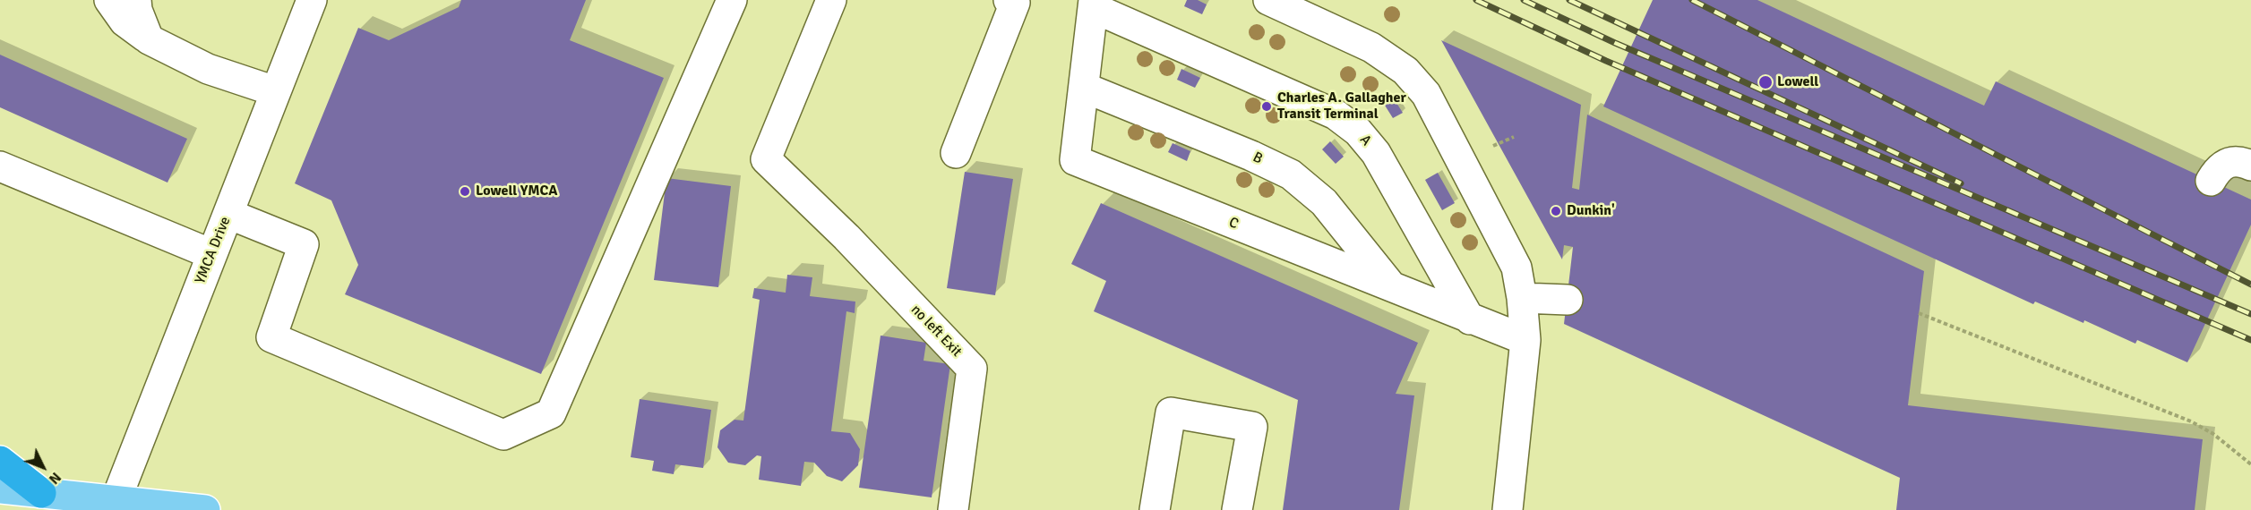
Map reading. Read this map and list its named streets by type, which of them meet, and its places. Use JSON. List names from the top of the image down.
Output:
{
  "streets": {
    "street": [
      "A",
      "B",
      "C",
      "YMCA Drive",
      "no left Exit"
    ]
  },
  "crossings": [
    ["A", "C"],
    ["B", "C"]
  ],
  "places": [
    "Lowell",
    "Charles A. Gallagher Transit Terminal",
    "Lowell YMCA",
    "Dunkin'"
  ],
  "north": "bottom right"
}
